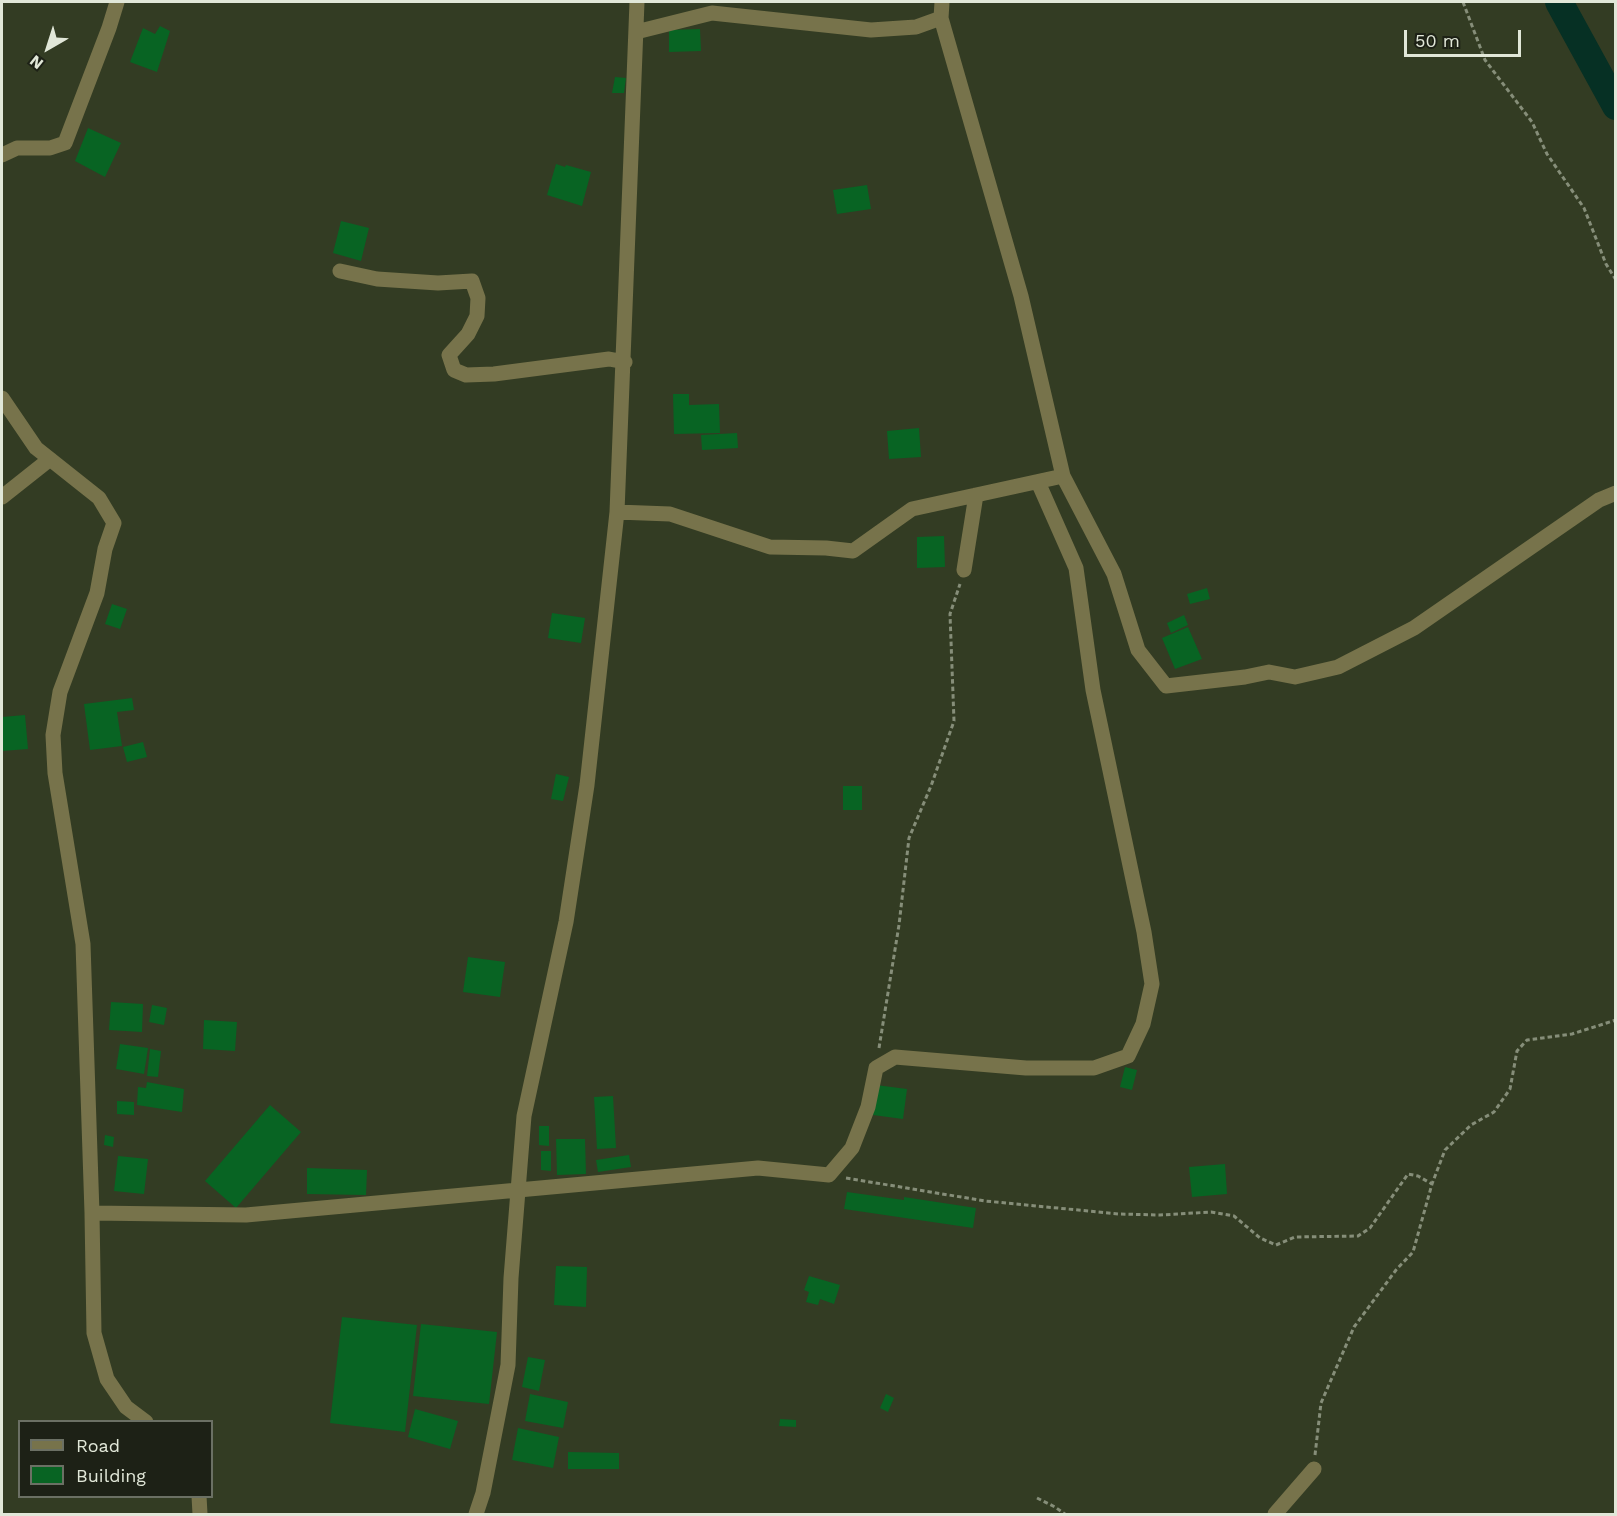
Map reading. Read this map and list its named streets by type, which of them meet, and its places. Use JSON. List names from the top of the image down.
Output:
{
  "legend": ["Road", "Building"],
  "scale_bar": "50 m",
  "north": "bottom left"
}
